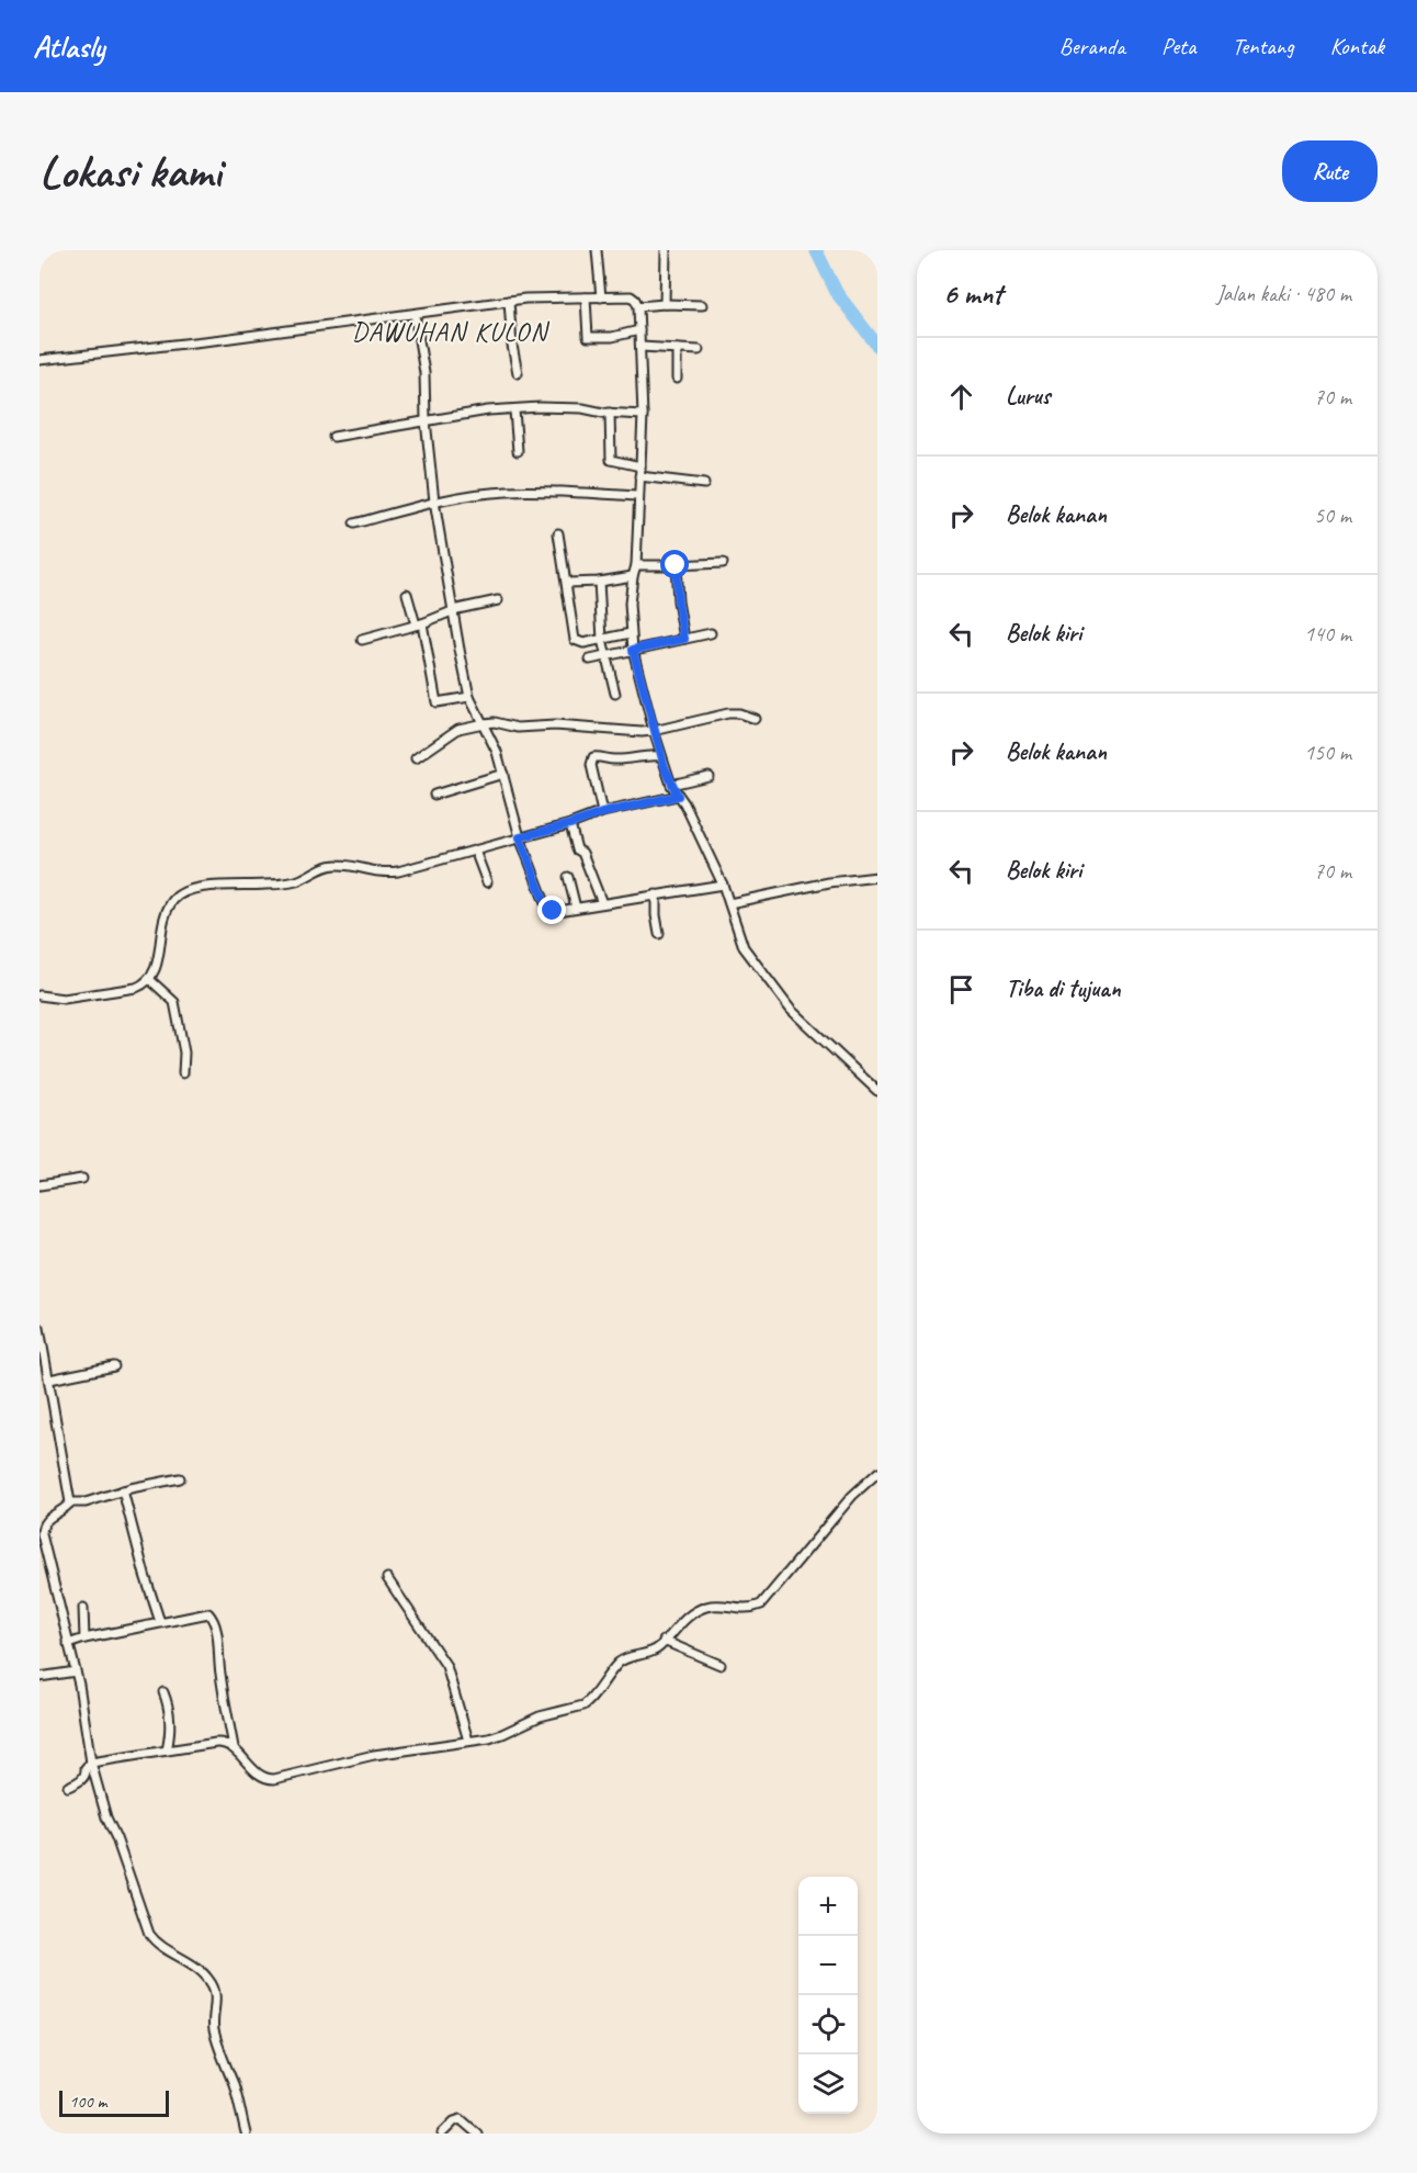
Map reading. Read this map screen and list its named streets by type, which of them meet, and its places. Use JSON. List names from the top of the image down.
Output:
{
  "districts": ["DAWUHAN KULON"],
  "scale_bar": "100 m",
  "page": {
    "header": "Atlasly",
    "nav": [
      "Beranda",
      "Peta",
      "Tentang",
      "Kontak"
    ],
    "buttons": "Rute",
    "title": "Lokasi kami",
    "heading": ["6 mnt", "Jalan kaki · 480 m"],
    "list": [
      ["Lurus", "70 m"],
      ["Belok kanan", "50 m"],
      ["Belok kiri", "140 m"],
      ["Belok kanan", "150 m"],
      ["Belok kiri", "70 m"],
      "Tiba di tujuan"
    ],
    "map_buttons": ["+", "−"],
    "scale": "100 m"
  }
}
